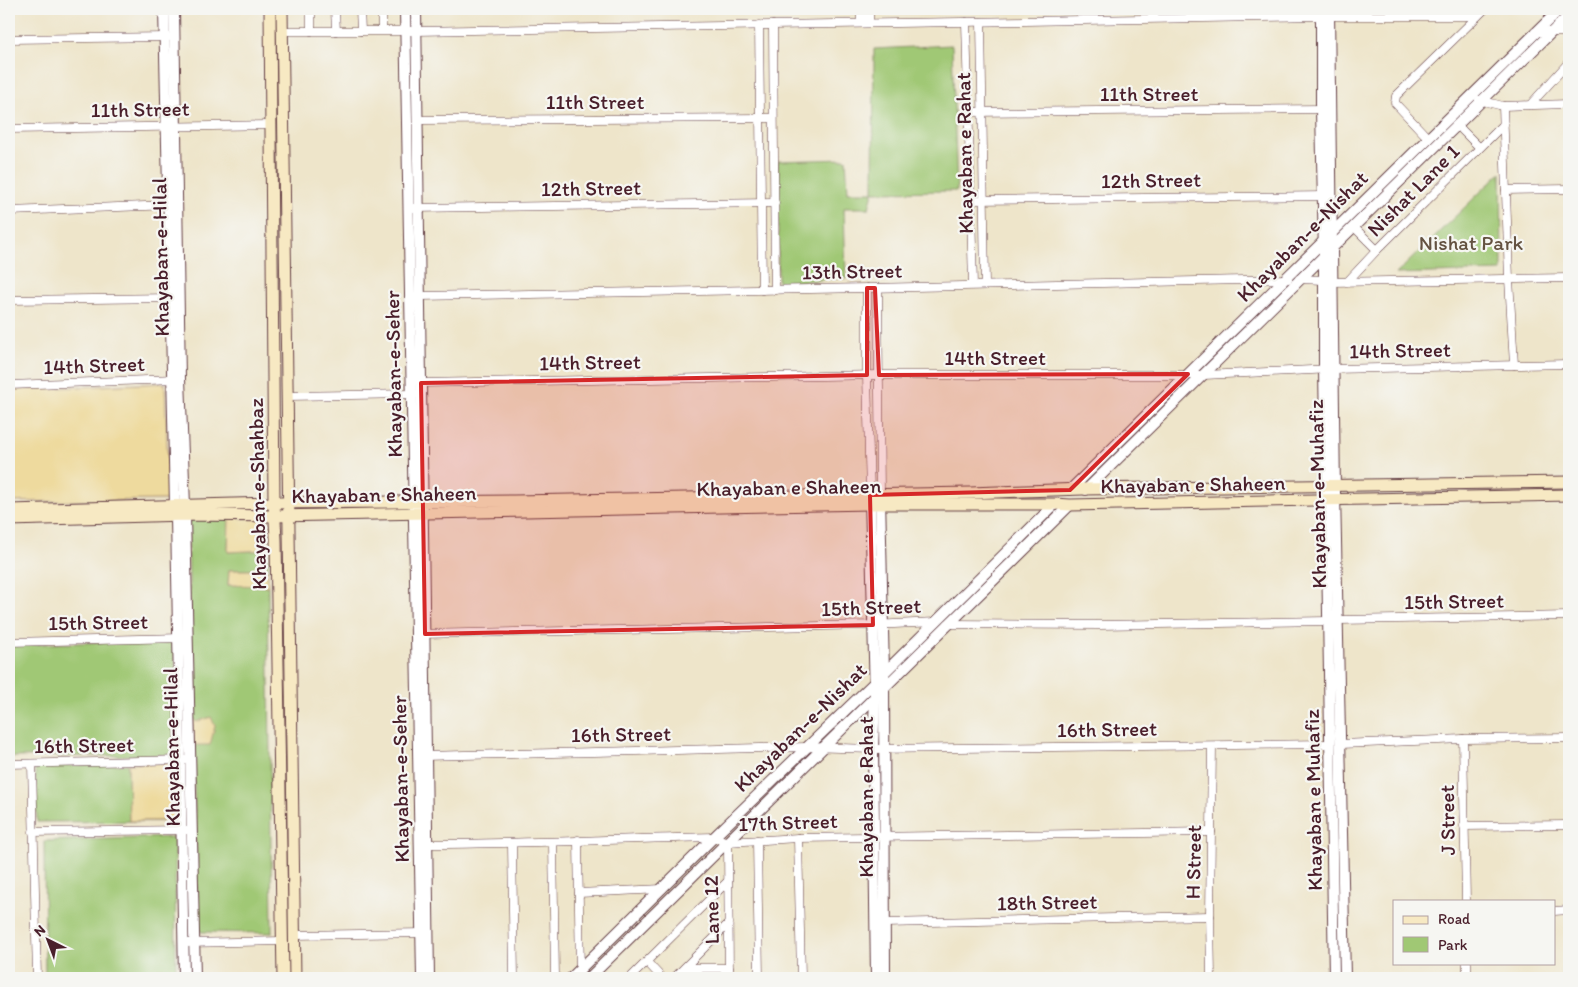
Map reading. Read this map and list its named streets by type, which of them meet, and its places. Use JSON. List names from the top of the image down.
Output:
{
  "streets": {
    "main road": ["Khayaban e Shaheen", "Khayaban-e-Shahbaz"],
    "street": [
      "11th Street",
      "Khayaban e Rahat",
      "12th Street",
      "Nishat Lane 1",
      "Khayaban-e-Nishat",
      "Khayaban-e-Hilal",
      "13th Street",
      "14th Street",
      "Khayaban-e-Seher",
      "Khayaban-e-Muhafiz",
      "15th Street",
      "16th Street",
      "Khayaban e Muhafiz",
      "J Street",
      "17th Street",
      "H Street",
      "18th Street",
      "Lane 12"
    ]
  },
  "crossings": [
    ["11th Street", "Khayaban e Rahat"],
    ["11th Street", "Khayaban-e-Hilal"],
    ["11th Street", "Khayaban-e-Seher"],
    ["11th Street", "Khayaban-e-Shahbaz"],
    ["11th Street", "Khayaban-e-Muhafiz"],
    ["Khayaban e Rahat", "12th Street"],
    ["Khayaban e Rahat", "Khayaban-e-Nishat"],
    ["Khayaban e Rahat", "13th Street"],
    ["Khayaban e Rahat", "Khayaban e Shaheen"],
    ["Khayaban e Rahat", "15th Street"],
    ["Khayaban e Rahat", "16th Street"],
    ["Khayaban e Rahat", "17th Street"],
    ["Khayaban e Rahat", "18th Street"],
    ["12th Street", "Khayaban-e-Seher"],
    ["12th Street", "Khayaban-e-Muhafiz"],
    ["Khayaban-e-Nishat", "13th Street"],
    ["Khayaban-e-Nishat", "14th Street"],
    ["Khayaban-e-Nishat", "Khayaban e Shaheen"],
    ["Khayaban-e-Nishat", "Khayaban-e-Muhafiz"],
    ["Khayaban-e-Nishat", "15th Street"],
    ["Khayaban-e-Nishat", "16th Street"],
    ["Khayaban-e-Nishat", "17th Street"],
    ["Khayaban-e-Nishat", "Lane 12"],
    ["Khayaban-e-Hilal", "14th Street"],
    ["Khayaban-e-Hilal", "Khayaban e Shaheen"],
    ["Khayaban-e-Hilal", "15th Street"],
    ["Khayaban-e-Hilal", "16th Street"],
    ["13th Street", "Khayaban-e-Seher"],
    ["13th Street", "Khayaban-e-Muhafiz"],
    ["14th Street", "Khayaban-e-Seher"],
    ["14th Street", "Khayaban-e-Muhafiz"],
    ["Khayaban-e-Seher", "Khayaban e Shaheen"],
    ["Khayaban-e-Seher", "15th Street"],
    ["Khayaban-e-Seher", "16th Street"],
    ["Khayaban-e-Seher", "17th Street"],
    ["Khayaban e Shaheen", "Khayaban-e-Shahbaz"],
    ["Khayaban e Shaheen", "Khayaban-e-Muhafiz"],
    ["Khayaban-e-Muhafiz", "15th Street"],
    ["Khayaban-e-Muhafiz", "16th Street"],
    ["Khayaban-e-Muhafiz", "Khayaban e Muhafiz"],
    ["16th Street", "J Street"],
    ["16th Street", "H Street"],
    ["17th Street", "H Street"],
    ["17th Street", "Lane 12"],
    ["H Street", "18th Street"]
  ],
  "parks": ["Nishat Park"],
  "legend": ["Road", "Park"],
  "north": "top left"
}
